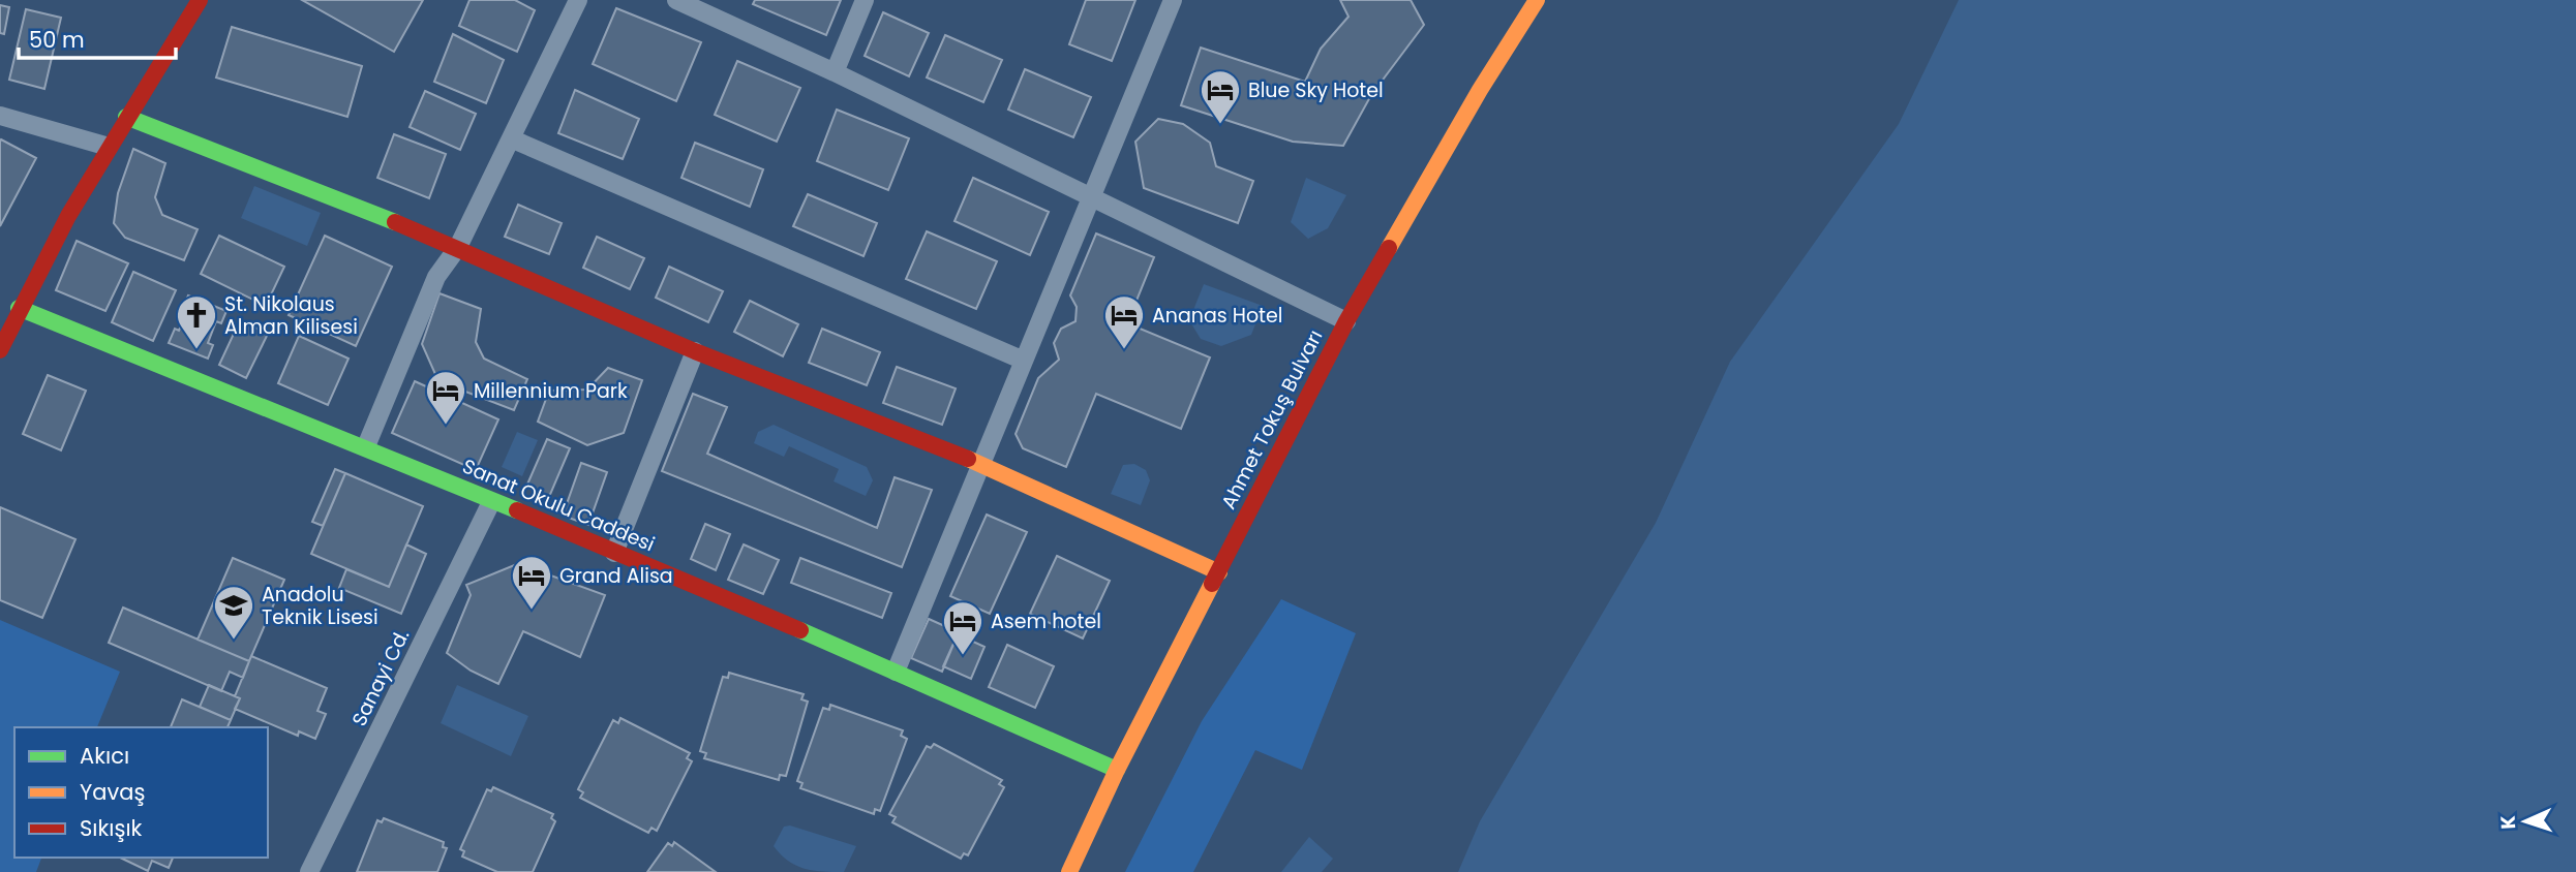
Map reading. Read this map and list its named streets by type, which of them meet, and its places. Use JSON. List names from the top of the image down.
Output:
{
  "streets": {
    "street": ["Ahmet Tokuş Bulvarı", "Sanat Okulu Caddesi", "Sanayi Cd."]
  },
  "crossings": [
    ["Ahmet Tokuş Bulvarı", "Sanat Okulu Caddesi"],
    ["Sanat Okulu Caddesi", "Sanayi Cd."]
  ],
  "places": {
    "hotel": [
      "Blue Sky Hotel",
      "Ananas Hotel",
      "Millennium Park",
      "Grand Alisa",
      "Asem hotel"
    ],
    "church": ["St. Nikolaus Alman Kilisesi"],
    "school or university": ["Anadolu Teknik Lisesi"]
  },
  "legend": ["Akıcı", "Yavaş", "Sıkışık"],
  "scale_bar": "50 m",
  "north": "left"
}
